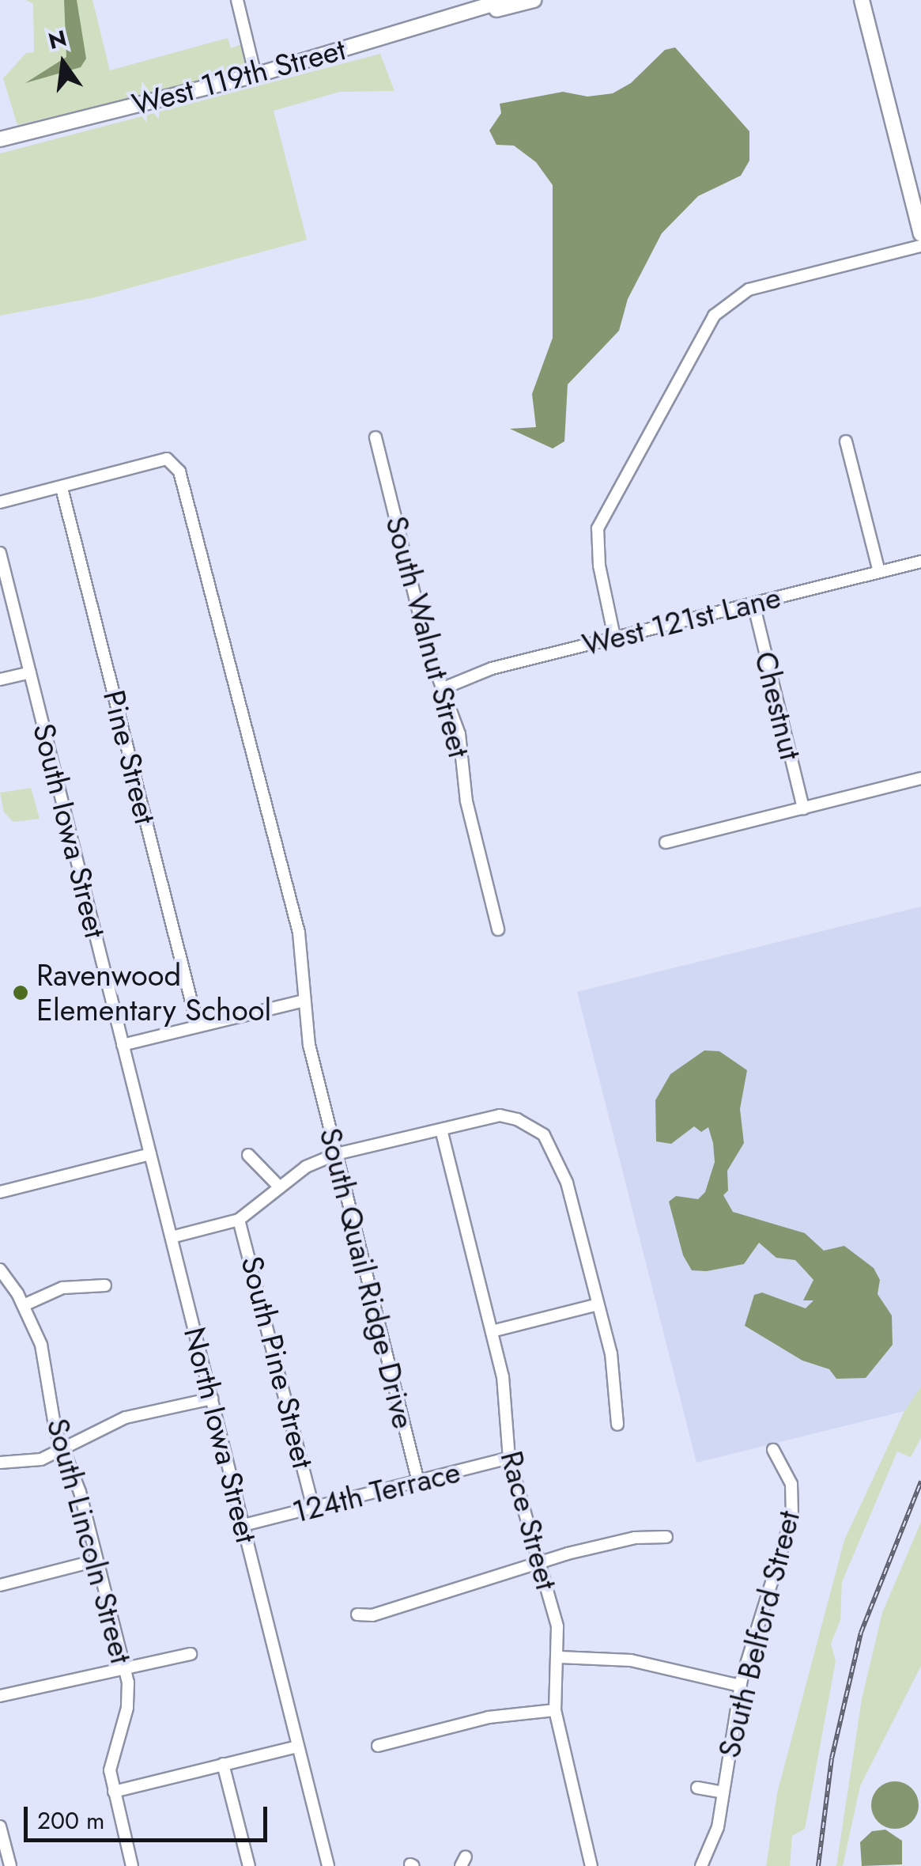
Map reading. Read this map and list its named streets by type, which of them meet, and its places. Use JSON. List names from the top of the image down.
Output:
{
  "streets": {
    "main road": ["West 119th Street"],
    "street": [
      "West 121st Lane",
      "South Walnut Street",
      "Chestnut",
      "Pine Street",
      "South Iowa Street",
      "South Quail Ridge Drive",
      "South Pine Street",
      "North Iowa Street",
      "124th Terrace",
      "Race Street",
      "South Lincoln Street",
      "South Belford Street"
    ]
  },
  "crossings": [
    ["West 121st Lane", "South Walnut Street"],
    ["West 121st Lane", "Chestnut"],
    ["Pine Street", "South Quail Ridge Drive"],
    ["South Iowa Street", "North Iowa Street"],
    ["South Quail Ridge Drive", "124th Terrace"],
    ["South Pine Street", "124th Terrace"],
    ["North Iowa Street", "124th Terrace"],
    ["124th Terrace", "Race Street"]
  ],
  "places": ["Ravenwood Elementary School"],
  "scale_bar": "200 m",
  "north": "top"
}
